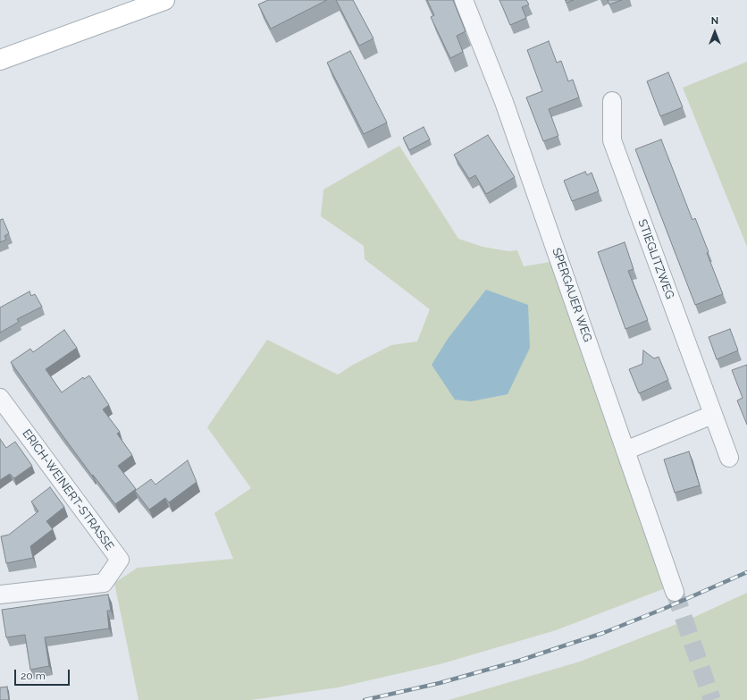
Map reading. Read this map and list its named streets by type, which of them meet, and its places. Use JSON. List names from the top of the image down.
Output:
{
  "streets": {
    "street": ["STIEGLITZWEG", "SPERGAUER WEG", "ERICH-WEINERT-STRASSE"]
  },
  "scale_bar": "20 m",
  "north": "top"
}
